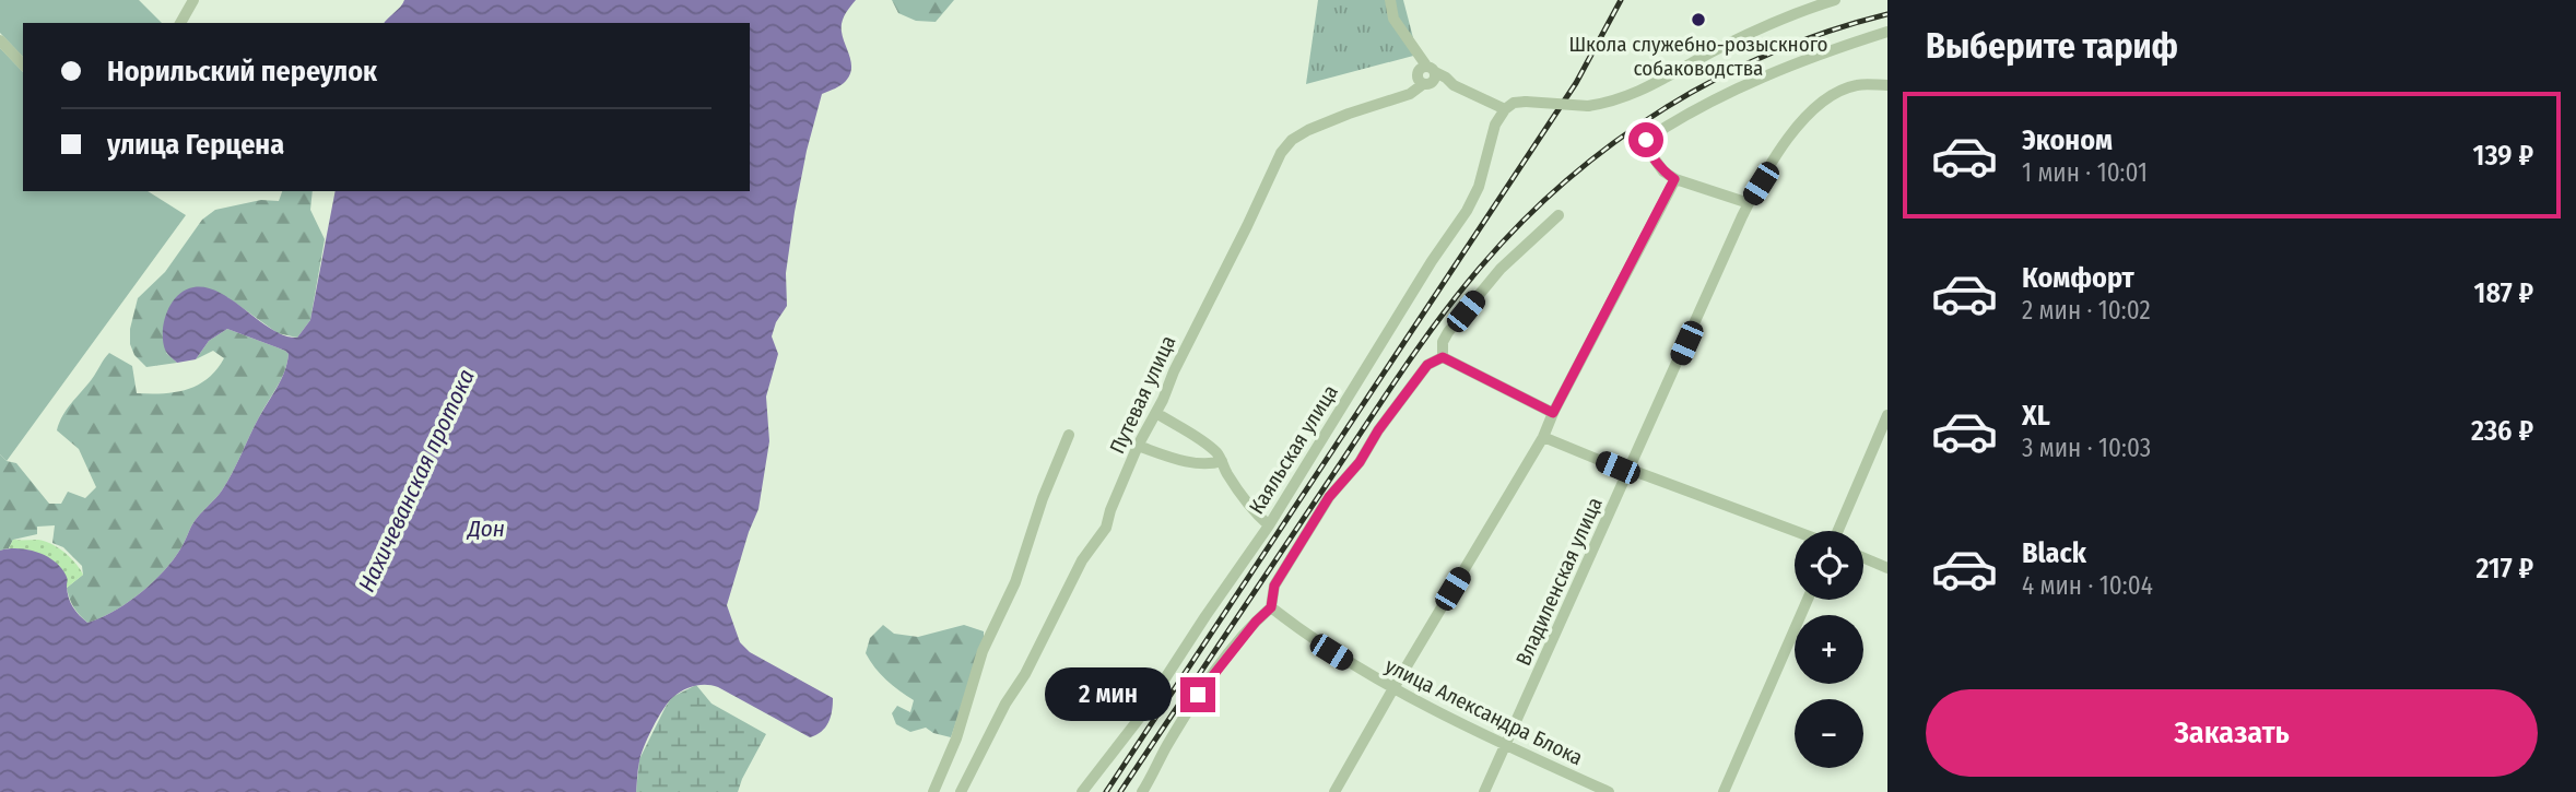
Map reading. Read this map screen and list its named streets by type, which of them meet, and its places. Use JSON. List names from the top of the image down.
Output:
{
  "streets": {
    "street": [
      "Путевая улица",
      "Каяльская улица",
      "Владиленская улица",
      "улица Александра Блока"
    ]
  },
  "crossings": [
    ["Владиленская улица", "улица Александра Блока"]
  ],
  "water": ["Нахичеванская протока", "Дон"],
  "places": ["Школа служебно-розыскного собаководства"],
  "page": {
    "heading": "Выберите тариф",
    "banner": ["Норильский переулок", "улица Герцена"],
    "list": [
      {
        "name": "Эконом",
        "note": "1 мин · 10:01",
        "value": "139 ₽"
      },
      {
        "name": "Комфорт",
        "note": "2 мин · 10:02",
        "value": "187 ₽"
      },
      {
        "name": "XL",
        "note": "3 мин · 10:03",
        "value": "236 ₽"
      },
      {
        "name": "Black",
        "note": "4 мин · 10:04",
        "value": "217 ₽"
      }
    ],
    "map_buttons": ["+", "−"],
    "bubble": "2 мин",
    "buttons": "Заказать"
  }
}
